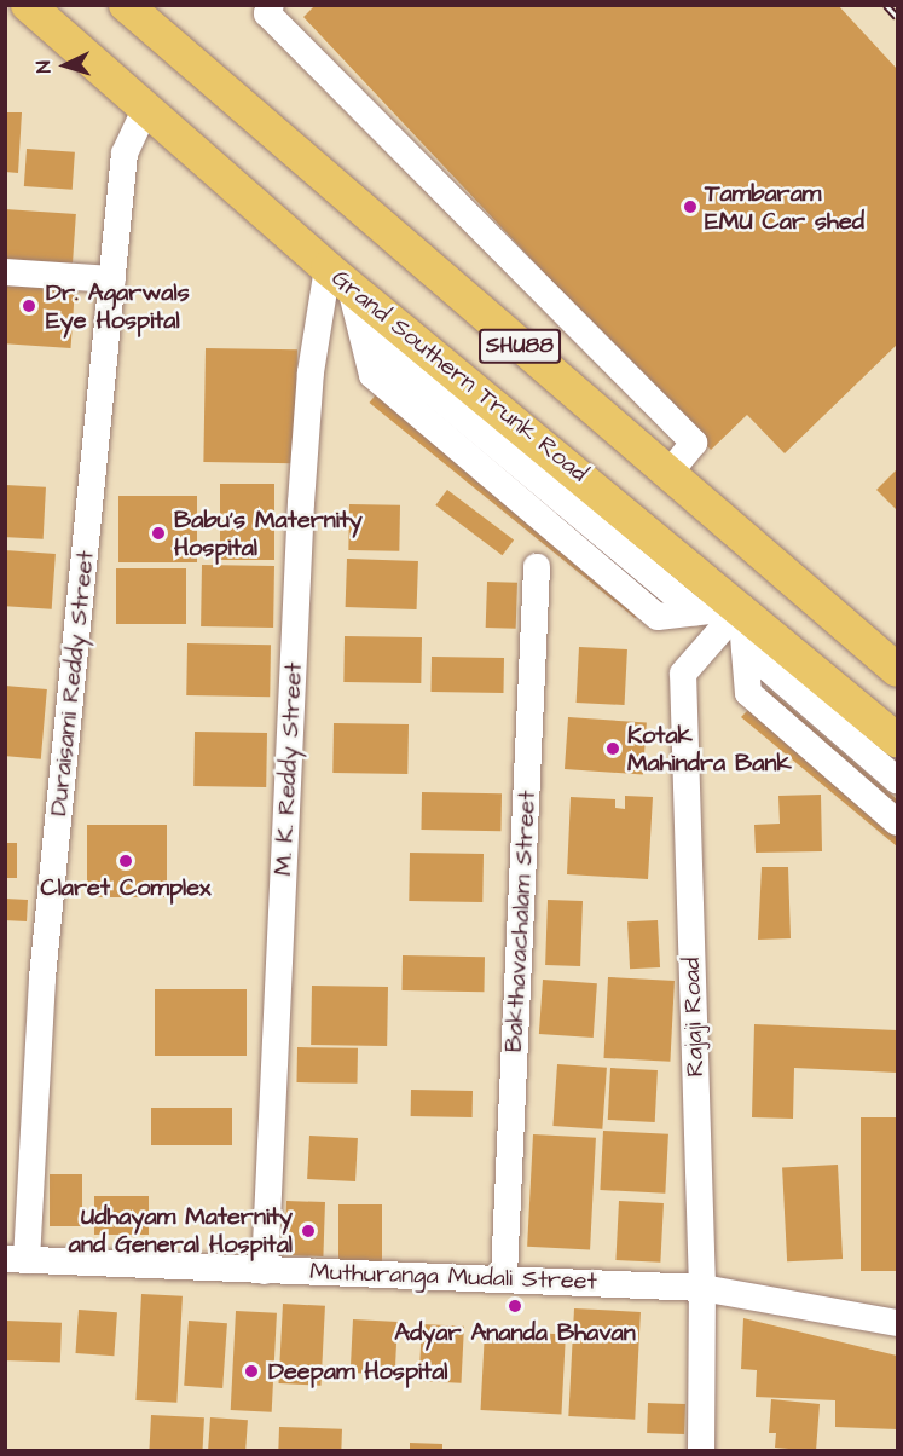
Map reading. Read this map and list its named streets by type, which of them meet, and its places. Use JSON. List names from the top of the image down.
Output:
{
  "streets": {
    "main road": ["SHU88", "Grand Southern Trunk Road"],
    "street": [
      "Duraisami Reddy Street",
      "M. K. Reddy Street",
      "Bakthavachalam Street",
      "Rajaji Road",
      "Muthuranga Mudali Street"
    ]
  },
  "crossings": [
    ["Grand Southern Trunk Road", "Duraisami Reddy Street"],
    ["Grand Southern Trunk Road", "M. K. Reddy Street"],
    ["Grand Southern Trunk Road", "Rajaji Road"],
    ["Duraisami Reddy Street", "Muthuranga Mudali Street"],
    ["M. K. Reddy Street", "Muthuranga Mudali Street"],
    ["Bakthavachalam Street", "Muthuranga Mudali Street"],
    ["Rajaji Road", "Muthuranga Mudali Street"]
  ],
  "places": [
    "Tambaram EMU Car shed",
    "Dr. Agarwals Eye Hospital",
    "Babu's Maternity Hospital",
    "Kotak Mahindra Bank",
    "Claret Complex",
    "Udhayam Maternity and General Hospital",
    "Adyar Ananda Bhavan",
    "Deepam Hospital"
  ],
  "north": "left"
}
